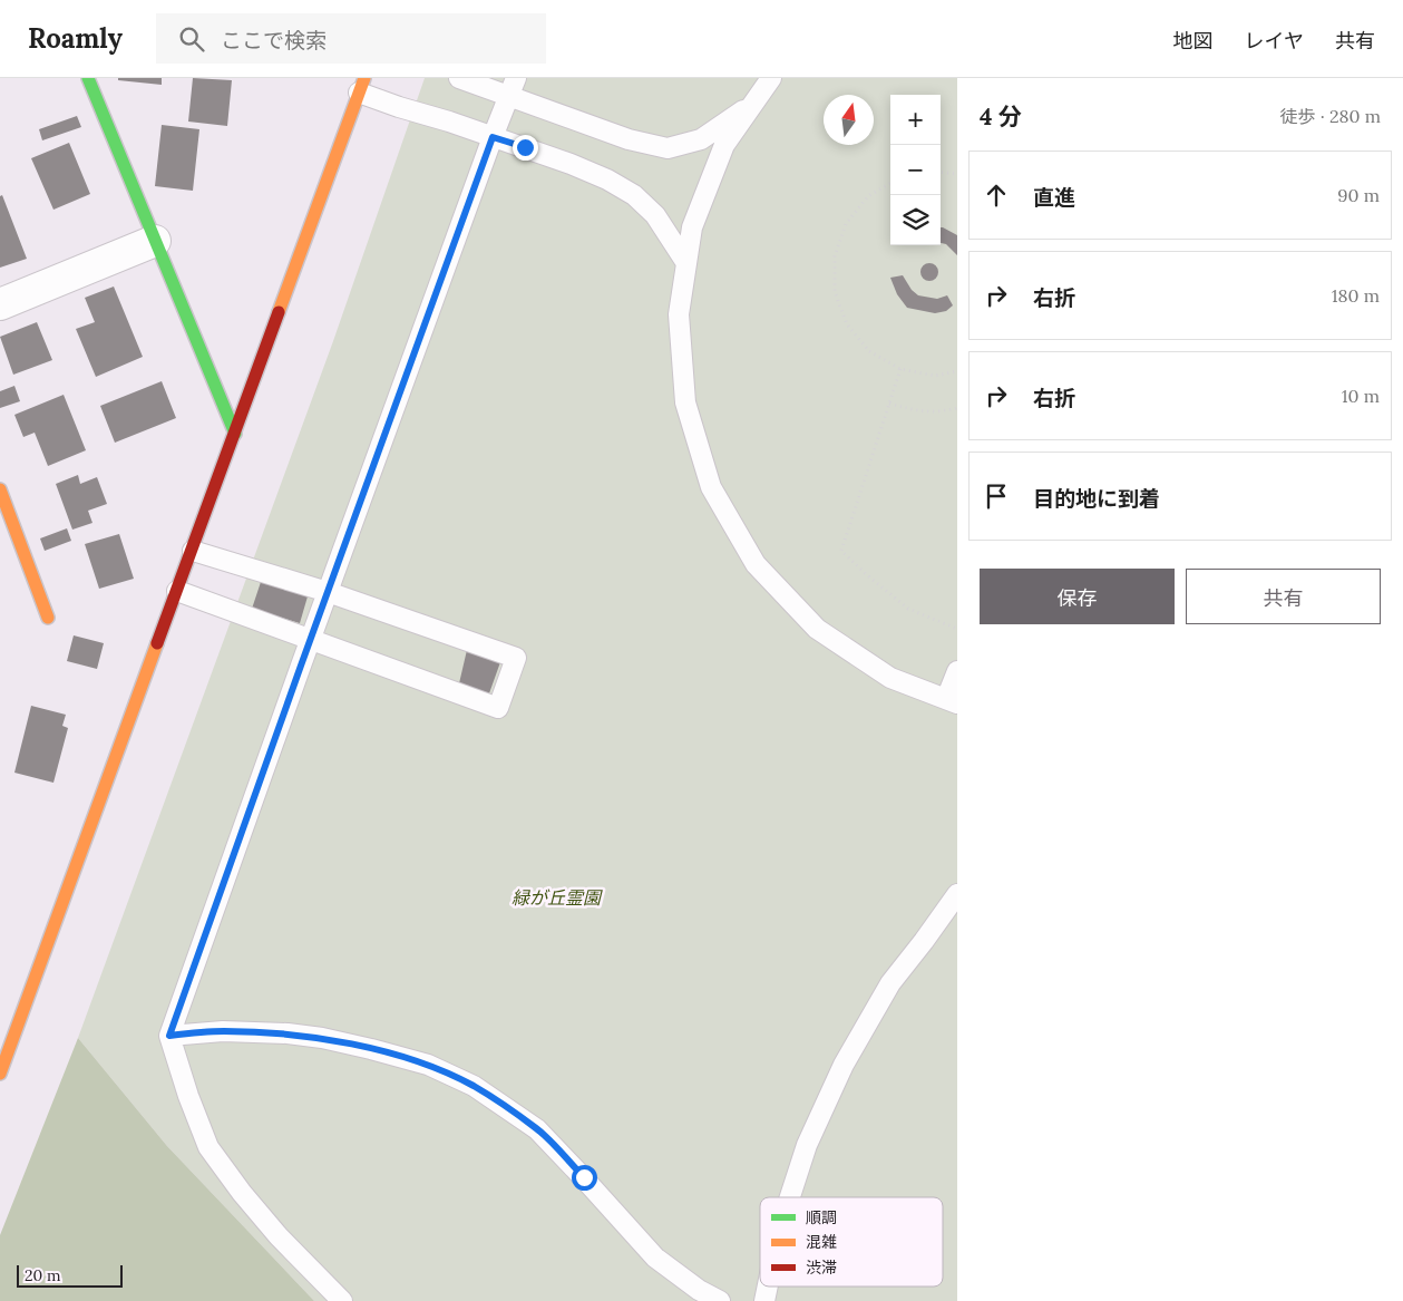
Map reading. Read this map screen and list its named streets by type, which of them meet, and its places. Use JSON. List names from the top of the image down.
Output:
{
  "parks": ["緑が丘霊園"],
  "legend": ["順調", "混雑", "渋滞"],
  "scale_bar": "20 m",
  "north": "top",
  "page": {
    "header": "Roamly",
    "search": "ここで検索",
    "nav": ["地図", "レイヤ", "共有"],
    "heading": ["4 分", "徒歩 · 280 m"],
    "map_buttons": ["+", "−"],
    "list": [
      ["直進", "90 m"],
      ["右折", "180 m"],
      ["右折", "10 m"],
      "目的地に到着"
    ],
    "buttons": ["保存", "共有"],
    "scale": "20 m"
  }
}
